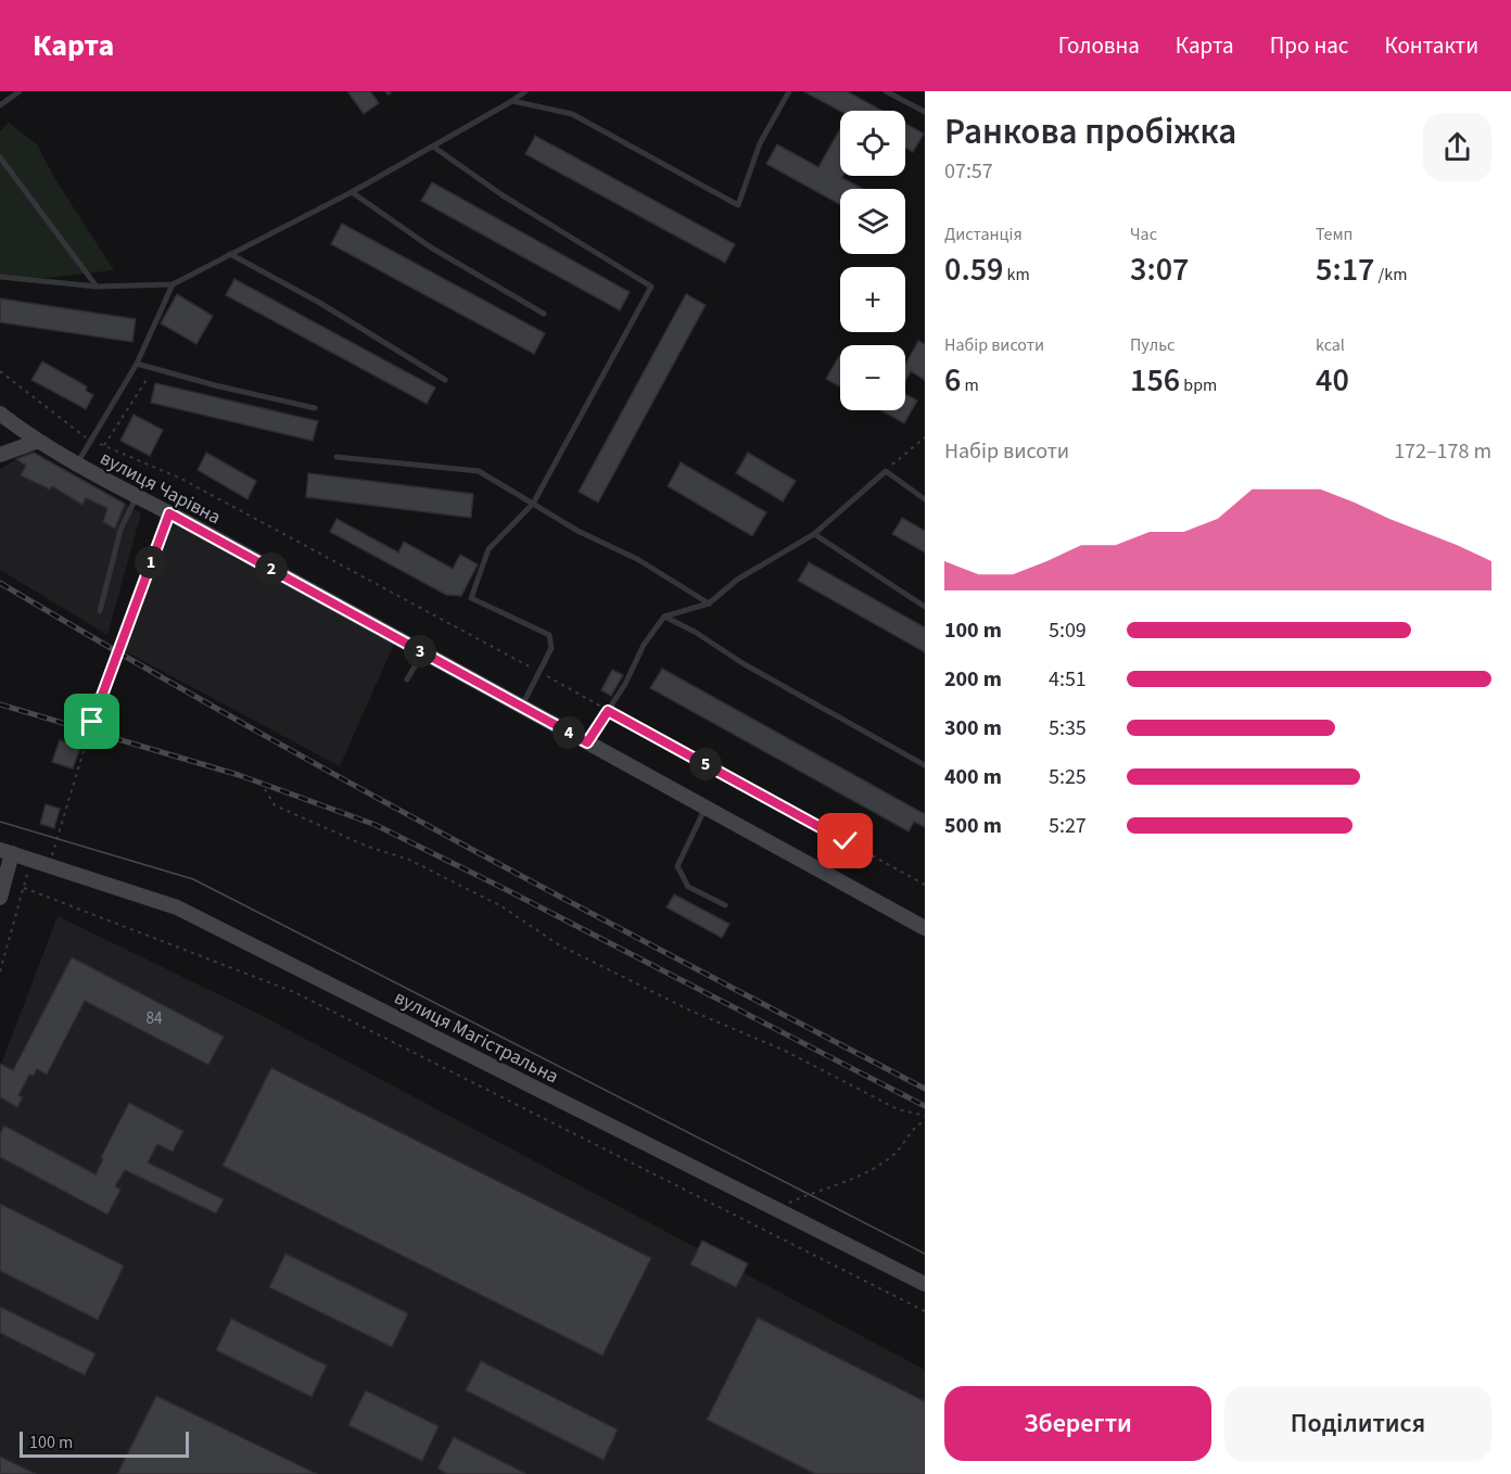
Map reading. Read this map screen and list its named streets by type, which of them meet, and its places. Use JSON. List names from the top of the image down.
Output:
{
  "streets": {
    "street": ["вулиця Чарівна", "вулиця Магістральна"]
  },
  "house_numbers": ["84"],
  "scale_bar": "100 m",
  "page": {
    "header": "Карта",
    "nav": [
      "Головна",
      "Карта",
      "Про нас",
      "Контакти"
    ],
    "heading": ["Ранкова пробіжка", "07:57"],
    "map_buttons": ["+", "−"],
    "stats": [
      ["Дистанція", "0.59 km"],
      ["Час", "3:07"],
      ["Темп", "5:17 /km"],
      ["Набір висоти", "6 m"],
      ["Пульс", "156 bpm"],
      ["kcal", "40"]
    ],
    "chart": ["Набір висоти", "172–178 m"],
    "pins": [
      "1",
      "2",
      "3",
      "4",
      "5"
    ],
    "list": [
      {
        "name": "100 m",
        "note": "5:09"
      },
      {
        "name": "200 m",
        "note": "4:51"
      },
      {
        "name": "300 m",
        "note": "5:35"
      },
      {
        "name": "400 m",
        "note": "5:25"
      },
      {
        "name": "500 m",
        "note": "5:27"
      }
    ],
    "buttons": ["Зберегти", "Поділитися"],
    "scale": "100 m"
  }
}
